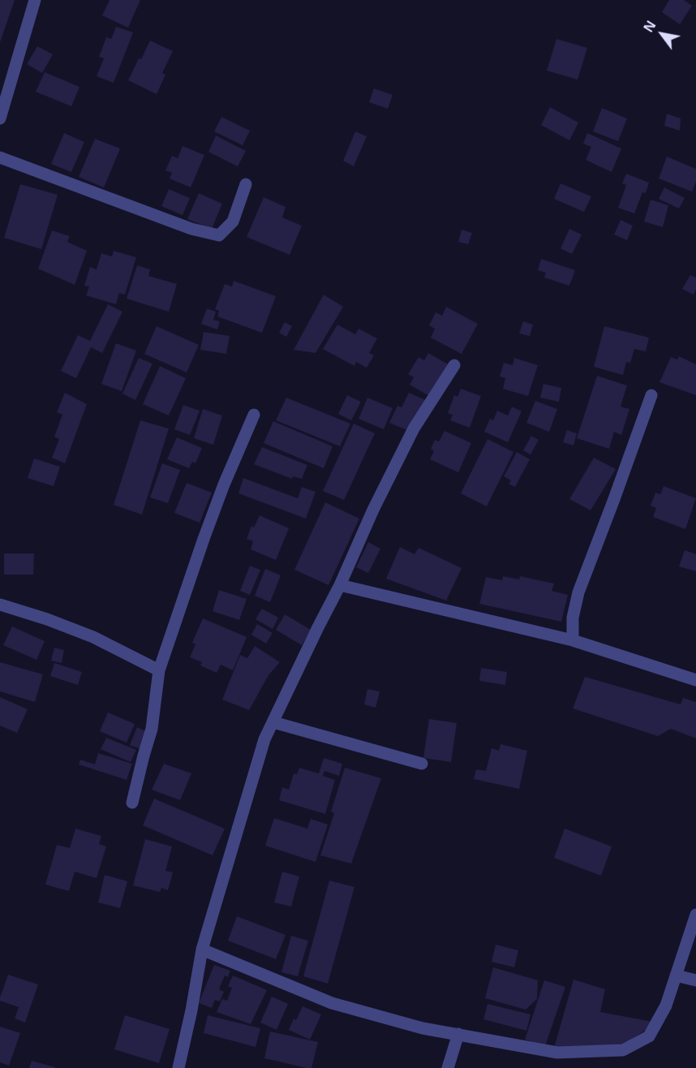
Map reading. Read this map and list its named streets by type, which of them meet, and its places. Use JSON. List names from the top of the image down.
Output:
{
  "north": "top left"
}
